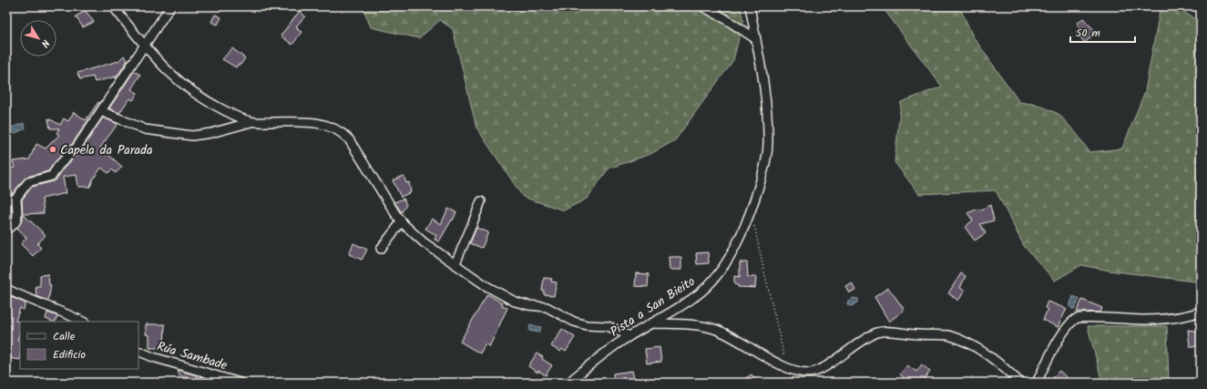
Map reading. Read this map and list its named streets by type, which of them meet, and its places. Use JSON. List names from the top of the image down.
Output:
{
  "streets": {
    "street": ["Pista a San Bieito", "Rúa Sambade"]
  },
  "places": ["Capela da Parada"],
  "legend": ["Calle", "Edificio"],
  "scale_bar": "50 m",
  "north": "bottom right"
}
